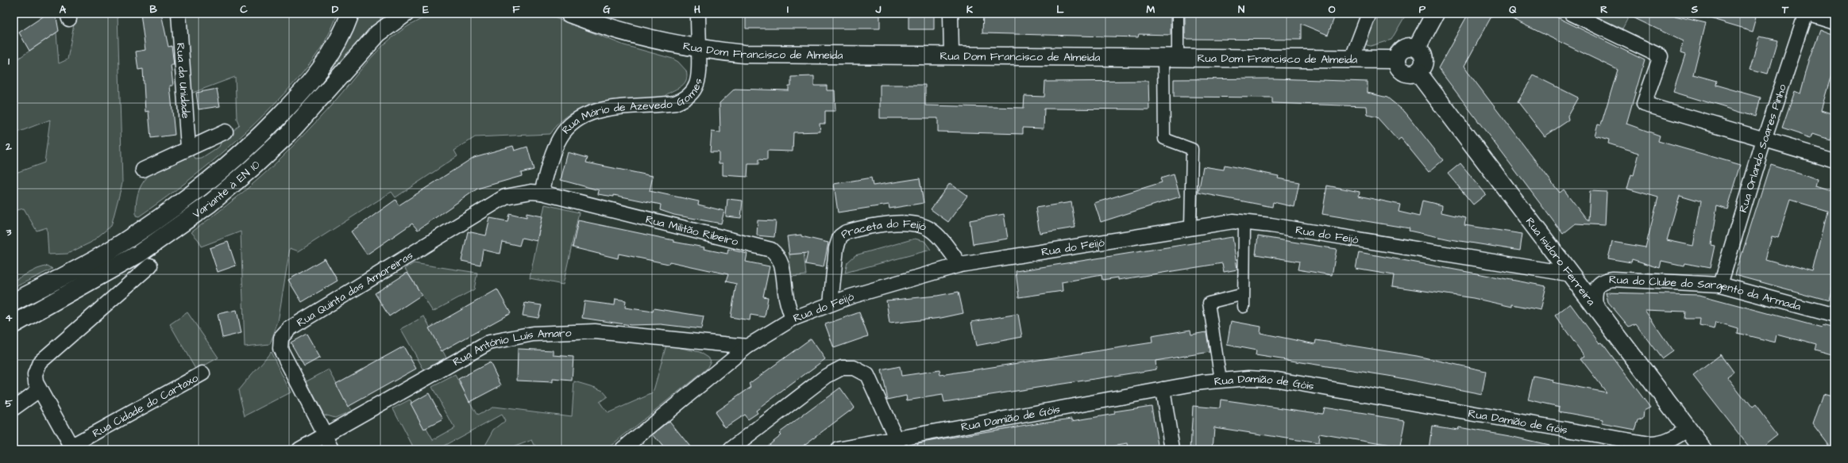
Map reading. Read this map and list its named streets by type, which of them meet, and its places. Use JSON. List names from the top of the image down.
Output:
{
  "streets": {
    "main road": ["Rua Dom Francisco de Almeida", "Variante à EN 10", "Rua Isidoro Ferreira"],
    "street": [
      "Rua da Unidade",
      "Rua Mário de Azevedo Gomes",
      "Rua Orlando Soares Pinho",
      "Rua Militão Ribeiro",
      "Rua do Feijó",
      "Praceta do Feijó",
      "Rua Quinta das Amoreiras",
      "Rua do Clube do Sargento da Armada",
      "Rua António Luís Amaro",
      "Rua Damião de Góis",
      "Rua Cidade do Cartaxo"
    ]
  },
  "crossings": [
    ["Rua Dom Francisco de Almeida", "Rua Mário de Azevedo Gomes"],
    ["Rua Dom Francisco de Almeida", "Rua Isidoro Ferreira"],
    ["Rua Mário de Azevedo Gomes", "Rua Militão Ribeiro"],
    ["Rua Mário de Azevedo Gomes", "Rua Quinta das Amoreiras"],
    ["Rua Orlando Soares Pinho", "Rua do Clube do Sargento da Armada"],
    ["Rua Militão Ribeiro", "Rua do Feijó"],
    ["Rua Militão Ribeiro", "Rua Quinta das Amoreiras"],
    ["Rua do Feijó", "Praceta do Feijó"],
    ["Rua do Feijó", "Rua Isidoro Ferreira"],
    ["Rua do Feijó", "Rua António Luís Amaro"],
    ["Rua Isidoro Ferreira", "Rua do Clube do Sargento da Armada"],
    ["Rua Isidoro Ferreira", "Rua Damião de Góis"],
    ["Rua Quinta das Amoreiras", "Rua António Luís Amaro"]
  ],
  "grid": {
    "columns": [
      "A",
      "B",
      "C",
      "D",
      "E",
      "F",
      "G",
      "H",
      "I",
      "J",
      "K",
      "L",
      "M",
      "N",
      "O",
      "P",
      "Q",
      "R",
      "S",
      "T"
    ],
    "rows": [
      "1",
      "2",
      "3",
      "4",
      "5"
    ]
  }
}
